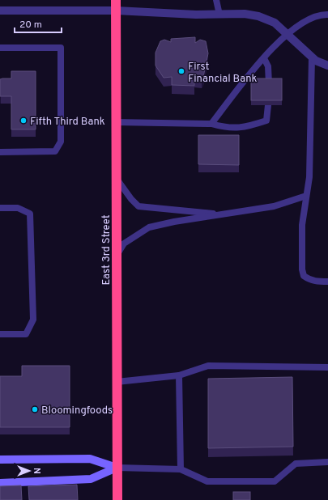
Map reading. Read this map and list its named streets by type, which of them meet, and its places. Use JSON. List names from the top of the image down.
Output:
{
  "streets": {
    "highway": ["East 3rd Street"]
  },
  "places": ["First Financial Bank", "Fifth Third Bank", "Bloomingfoods"],
  "scale_bar": "20 m",
  "north": "right"
}
